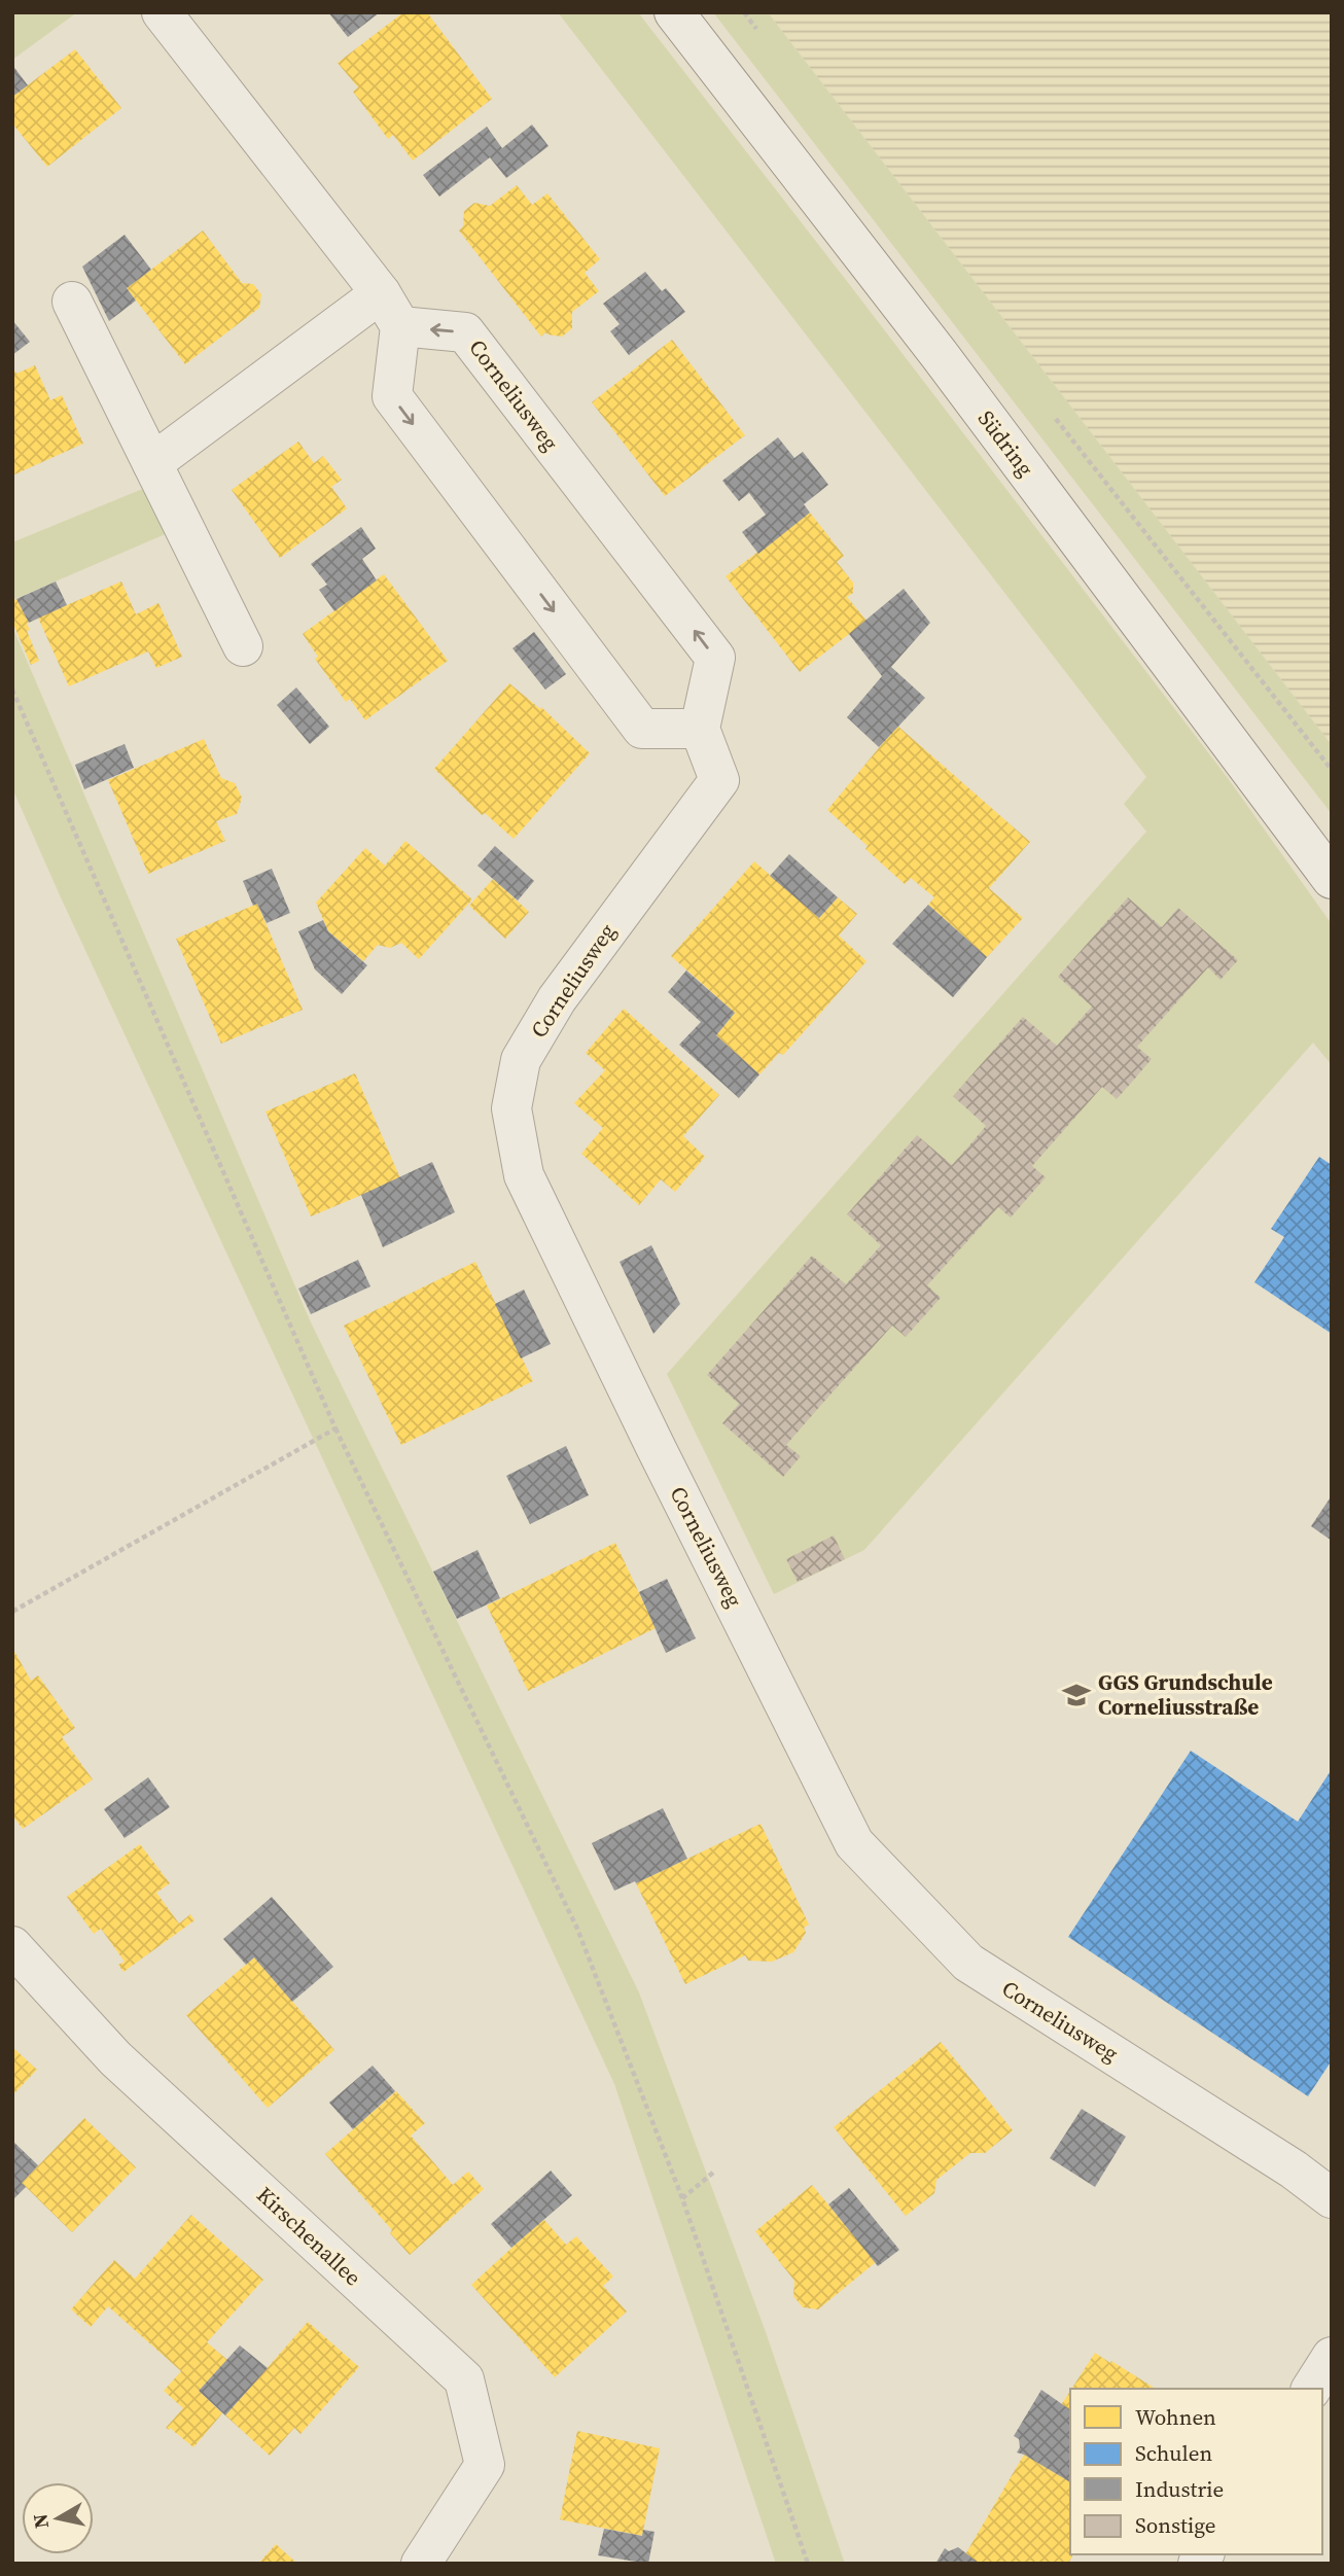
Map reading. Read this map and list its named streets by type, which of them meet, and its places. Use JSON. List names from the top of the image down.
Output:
{
  "streets": {
    "street": ["Corneliusweg", "Südring", "Kirschenallee"]
  },
  "places": {
    "school or university": ["GGS Grundschule Corneliusstraße"]
  },
  "legend": [
    "Wohnen",
    "Schulen",
    "Industrie",
    "Sonstige"
  ],
  "north": "left"
}
